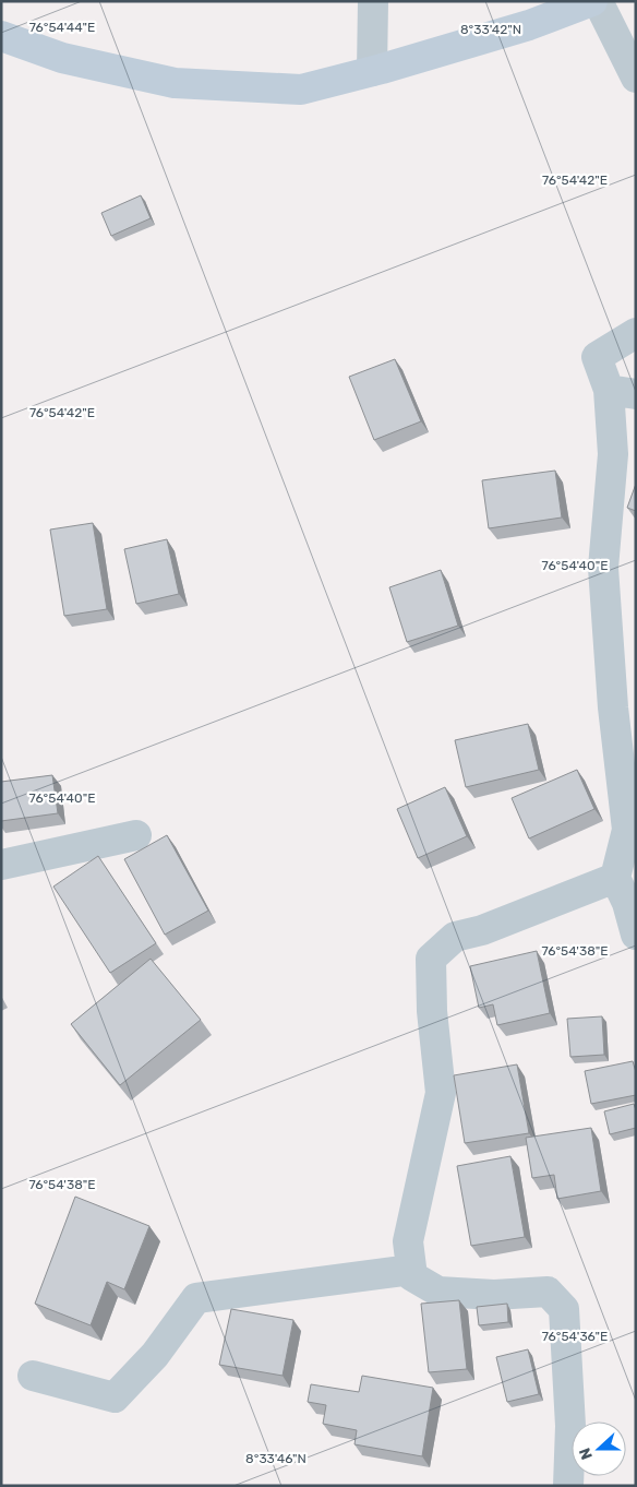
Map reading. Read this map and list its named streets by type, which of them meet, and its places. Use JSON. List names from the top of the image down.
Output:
{
  "north": "left",
  "coordinates": [
    "76°54'44\"E",
    "8°33'42\"N",
    "76°54'42\"E",
    "76°54'40\"E",
    "76°54'38\"E",
    "76°54'36\"E",
    "8°33'46\"N"
  ]
}
